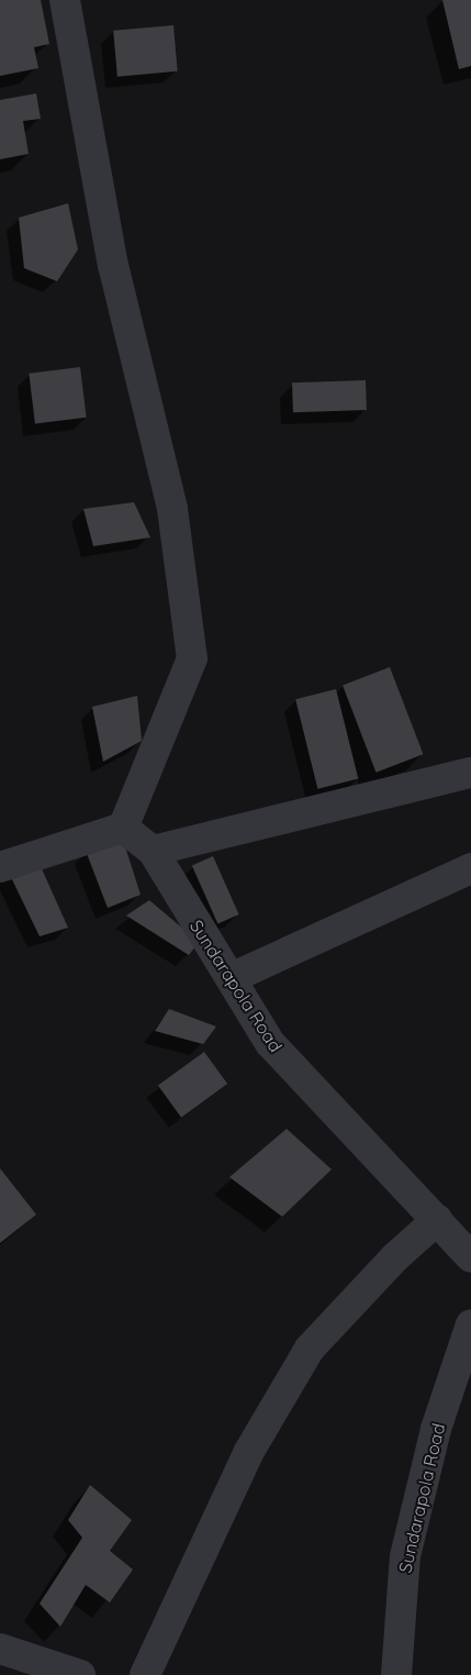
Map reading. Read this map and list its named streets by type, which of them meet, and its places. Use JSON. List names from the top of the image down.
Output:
{
  "streets": {
    "street": ["Sundarapola Road"]
  }
}
